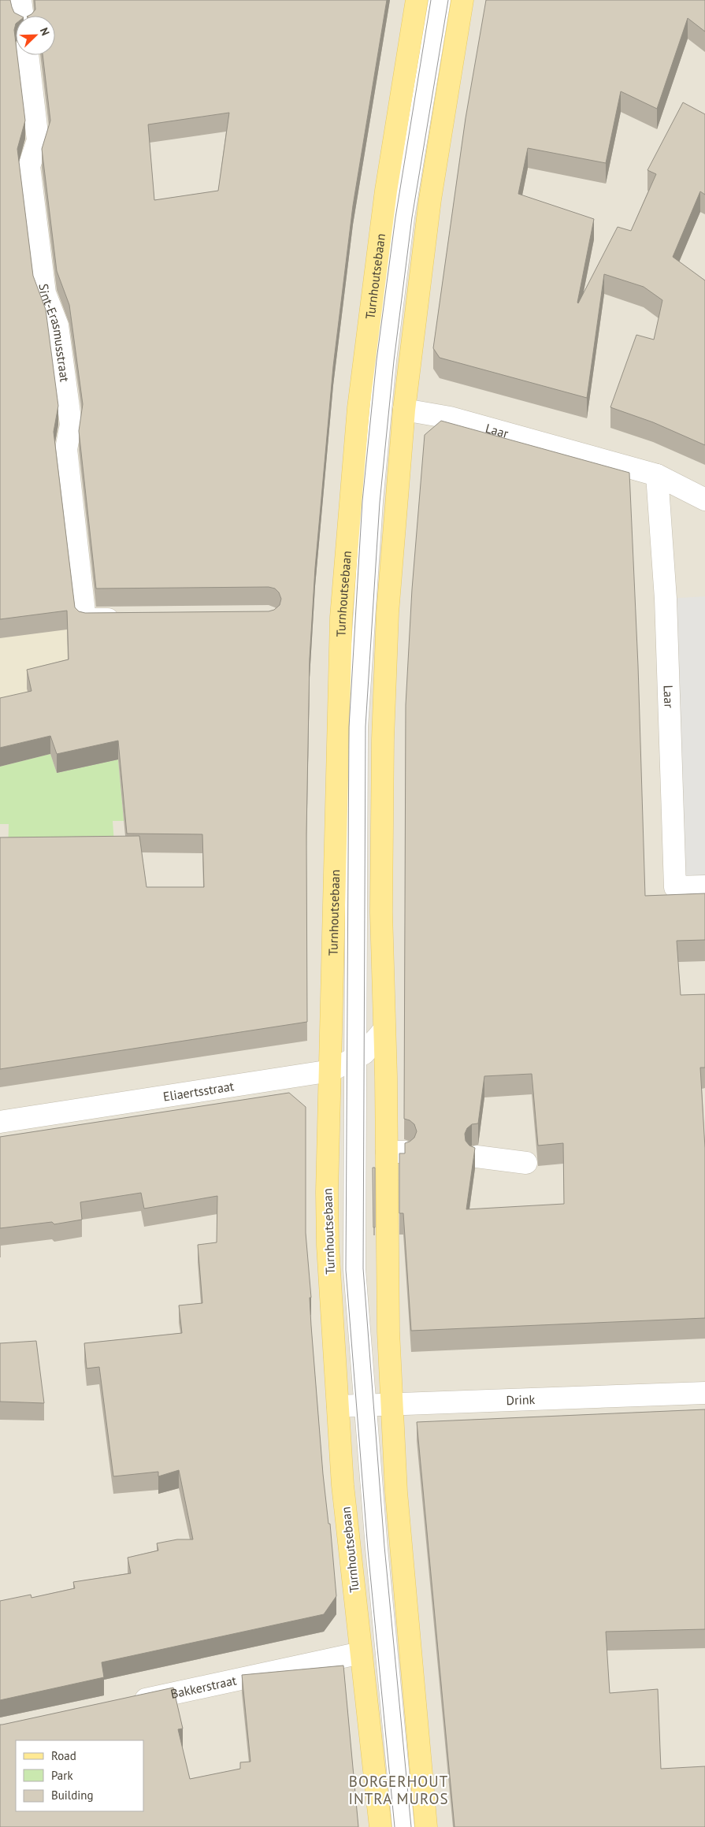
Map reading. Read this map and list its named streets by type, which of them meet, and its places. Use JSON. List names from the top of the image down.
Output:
{
  "streets": {
    "main road": ["Turnhoutsebaan"],
    "street": [
      "Sint-Erasmusstraat",
      "Laar",
      "Eliaertsstraat",
      "Drink",
      "Bakkerstraat"
    ]
  },
  "crossings": [
    ["Turnhoutsebaan", "Eliaertsstraat"],
    ["Turnhoutsebaan", "Drink"],
    ["Turnhoutsebaan", "Bakkerstraat"]
  ],
  "districts": ["BORGERHOUT INTRA MUROS"],
  "legend": ["Road", "Park", "Building"],
  "north": "top right"
}
